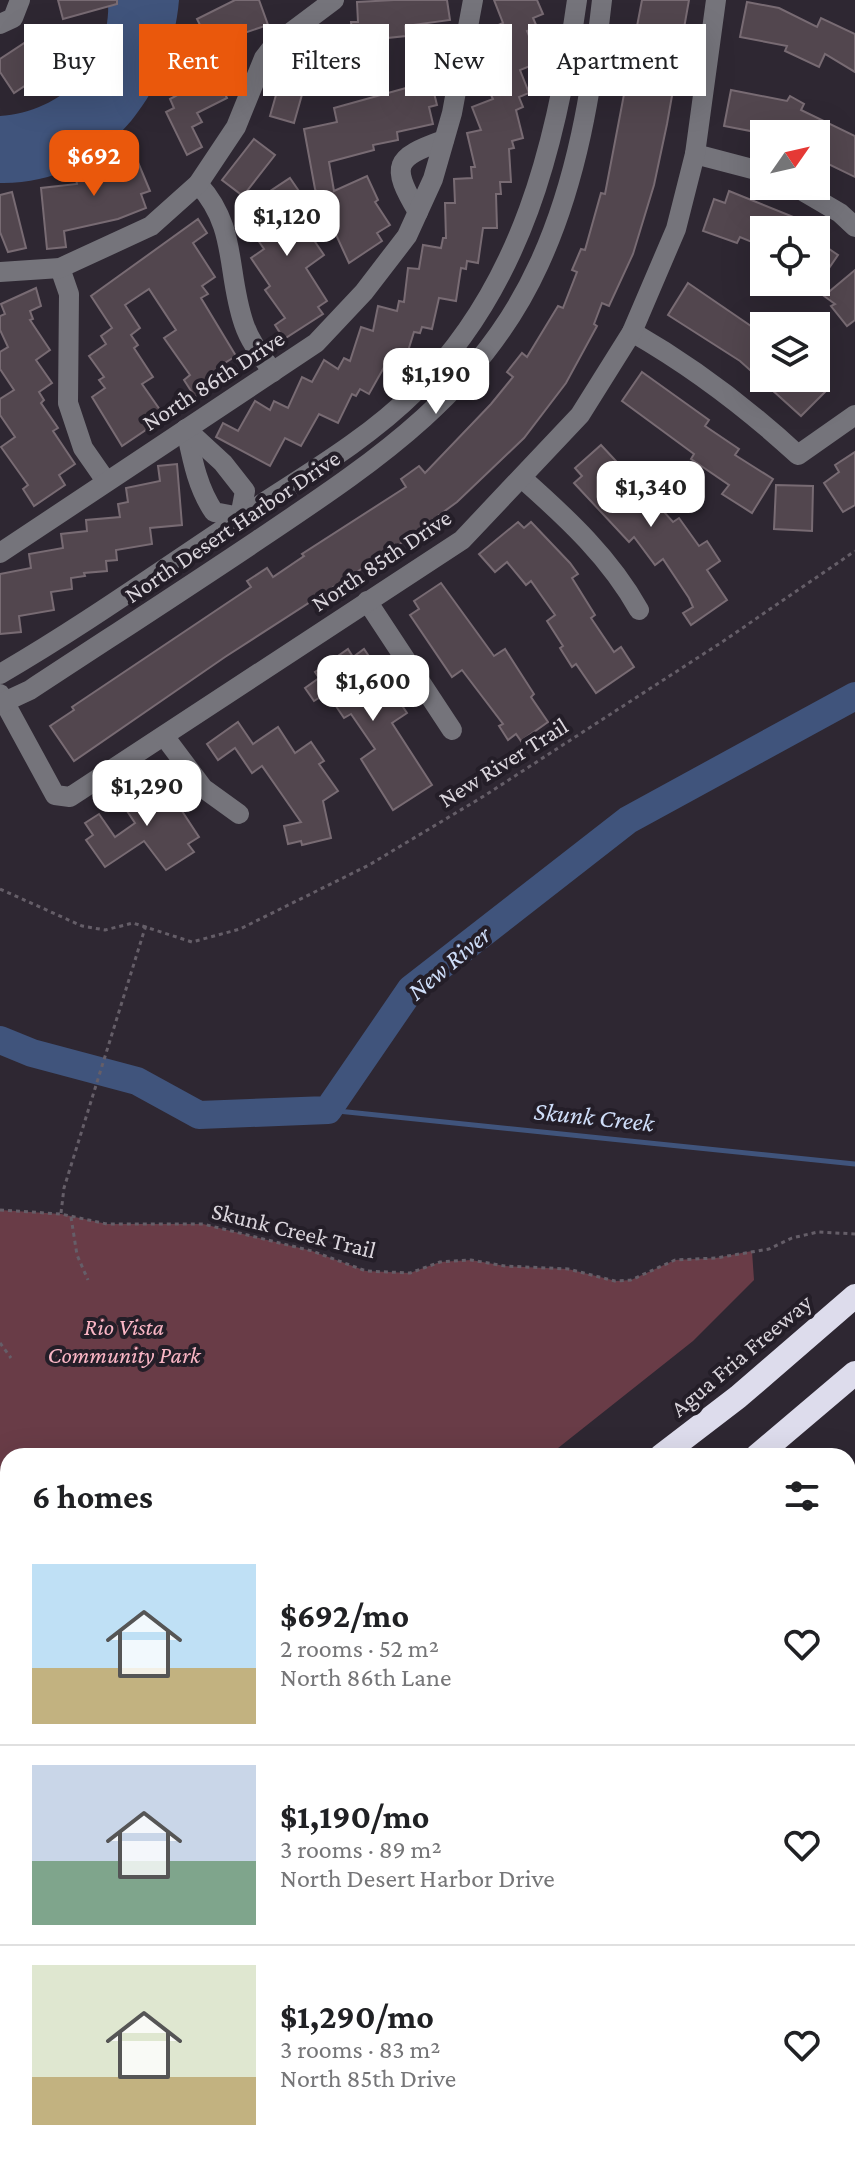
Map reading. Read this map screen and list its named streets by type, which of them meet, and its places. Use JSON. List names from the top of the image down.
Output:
{
  "streets": {
    "highway": ["Agua Fria Freeway"],
    "street": ["North 86th Drive", "North Desert Harbor Drive", "North 85th Drive"],
    "path": ["New River Trail", "Skunk Creek Trail"]
  },
  "crossings": [
    ["North Desert Harbor Drive", "North 85th Drive"]
  ],
  "water": ["New River", "Skunk Creek"],
  "parks": ["Rio Vista Community Park"],
  "north": "top right",
  "page": {
    "chip": [
      "Buy",
      "Rent",
      "Filters",
      "New",
      "Apartment"
    ],
    "price": [
      "$692",
      "$1,120",
      "$1,190",
      "$1,340",
      "$1,600",
      "$1,290"
    ],
    "heading": "6 homes",
    "list": [
      {
        "name": "$692/mo",
        "note": "2 rooms · 52 m² · North 86th Lane"
      },
      {
        "name": "$1,190/mo",
        "note": "3 rooms · 89 m² · North Desert Harbor Drive"
      },
      {
        "name": "$1,290/mo",
        "note": "3 rooms · 83 m² · North 85th Drive"
      }
    ]
  }
}
